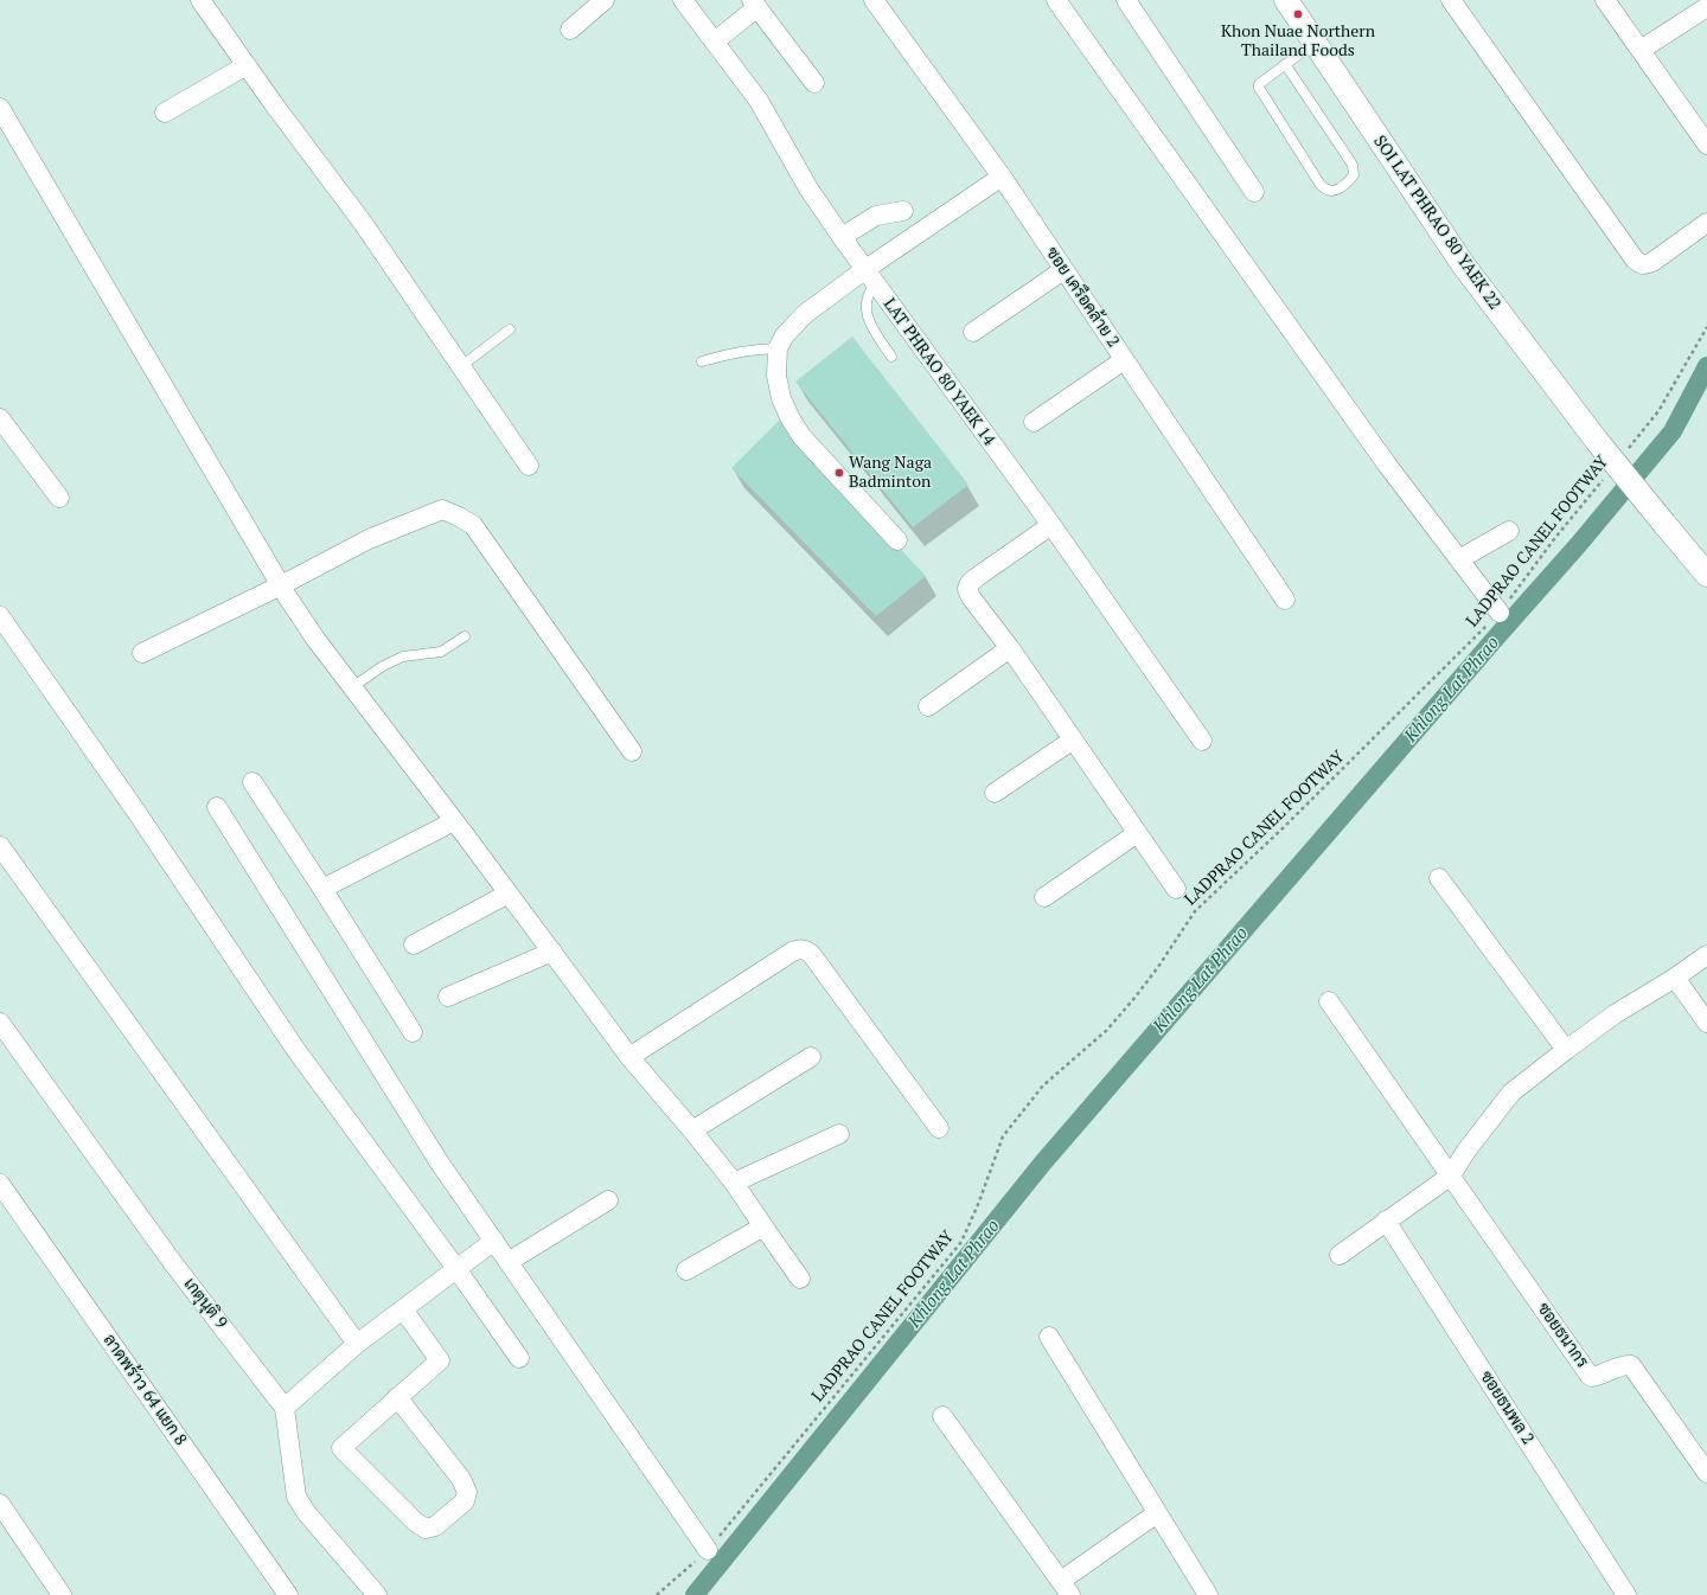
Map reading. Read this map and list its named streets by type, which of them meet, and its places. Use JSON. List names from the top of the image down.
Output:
{
  "streets": {
    "street": [
      "SOI LAT PHRAO 80 YAEK 22",
      "ซอย เครือคล้าย 2",
      "LAT PHRAO 80 YAEK 14",
      "เกตุนุติ 9",
      "ซอยธนากร",
      "ลาดพร้าว 64 แยก 8",
      "ซอยธนพล 2"
    ],
    "path": ["LADPRAO CANEL FOOTWAY"]
  },
  "water": ["Khlong Lat Phrao"],
  "places": ["Khon Nuae Northern Thailand Foods", "Wang Naga Badminton"]
}
